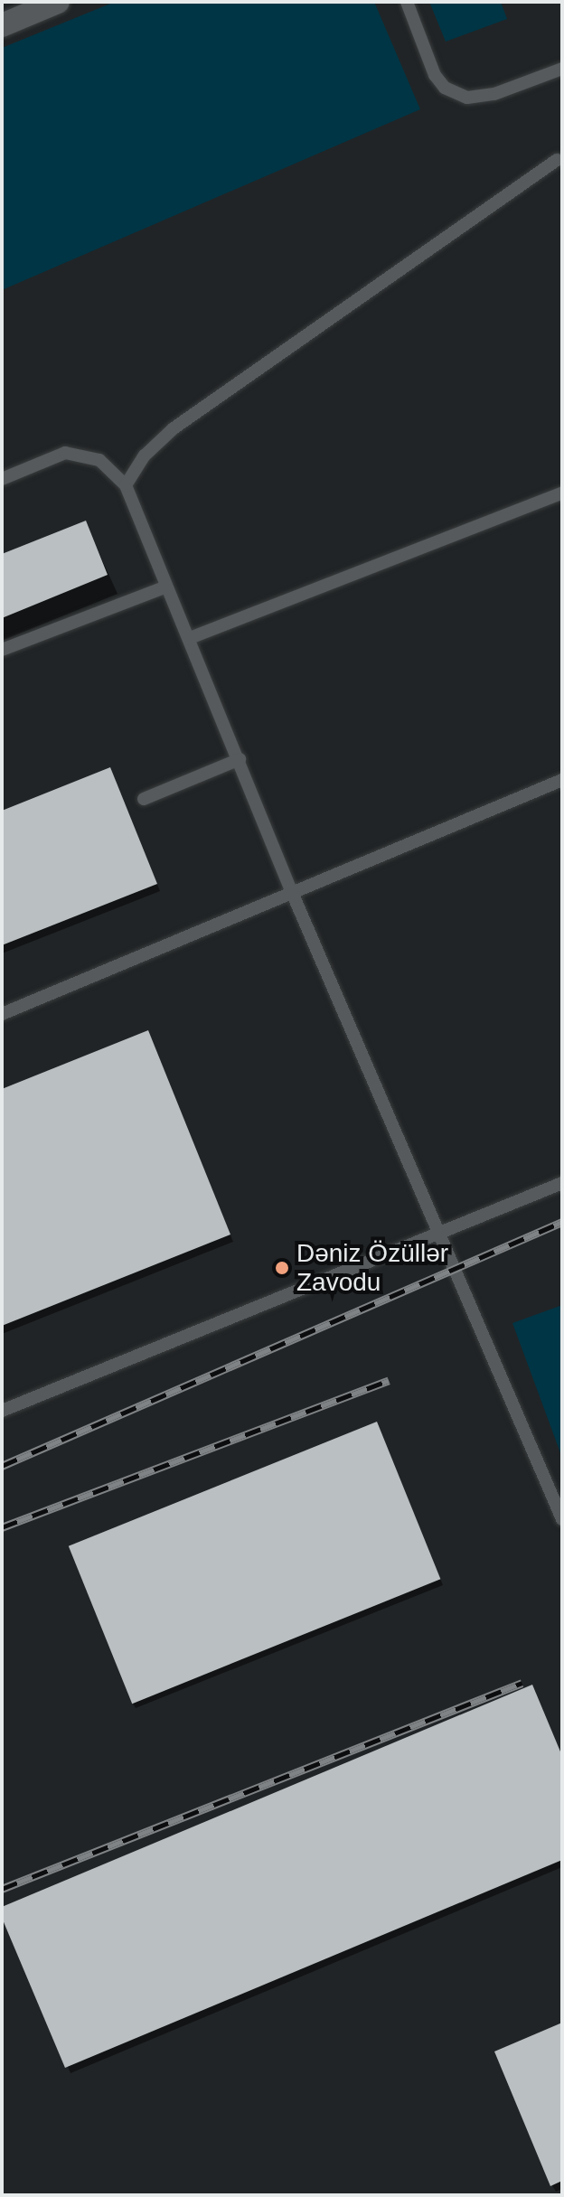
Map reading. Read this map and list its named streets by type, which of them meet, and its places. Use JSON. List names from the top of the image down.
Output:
{
  "places": ["Dəniz Özüllər Zavodu"]
}
